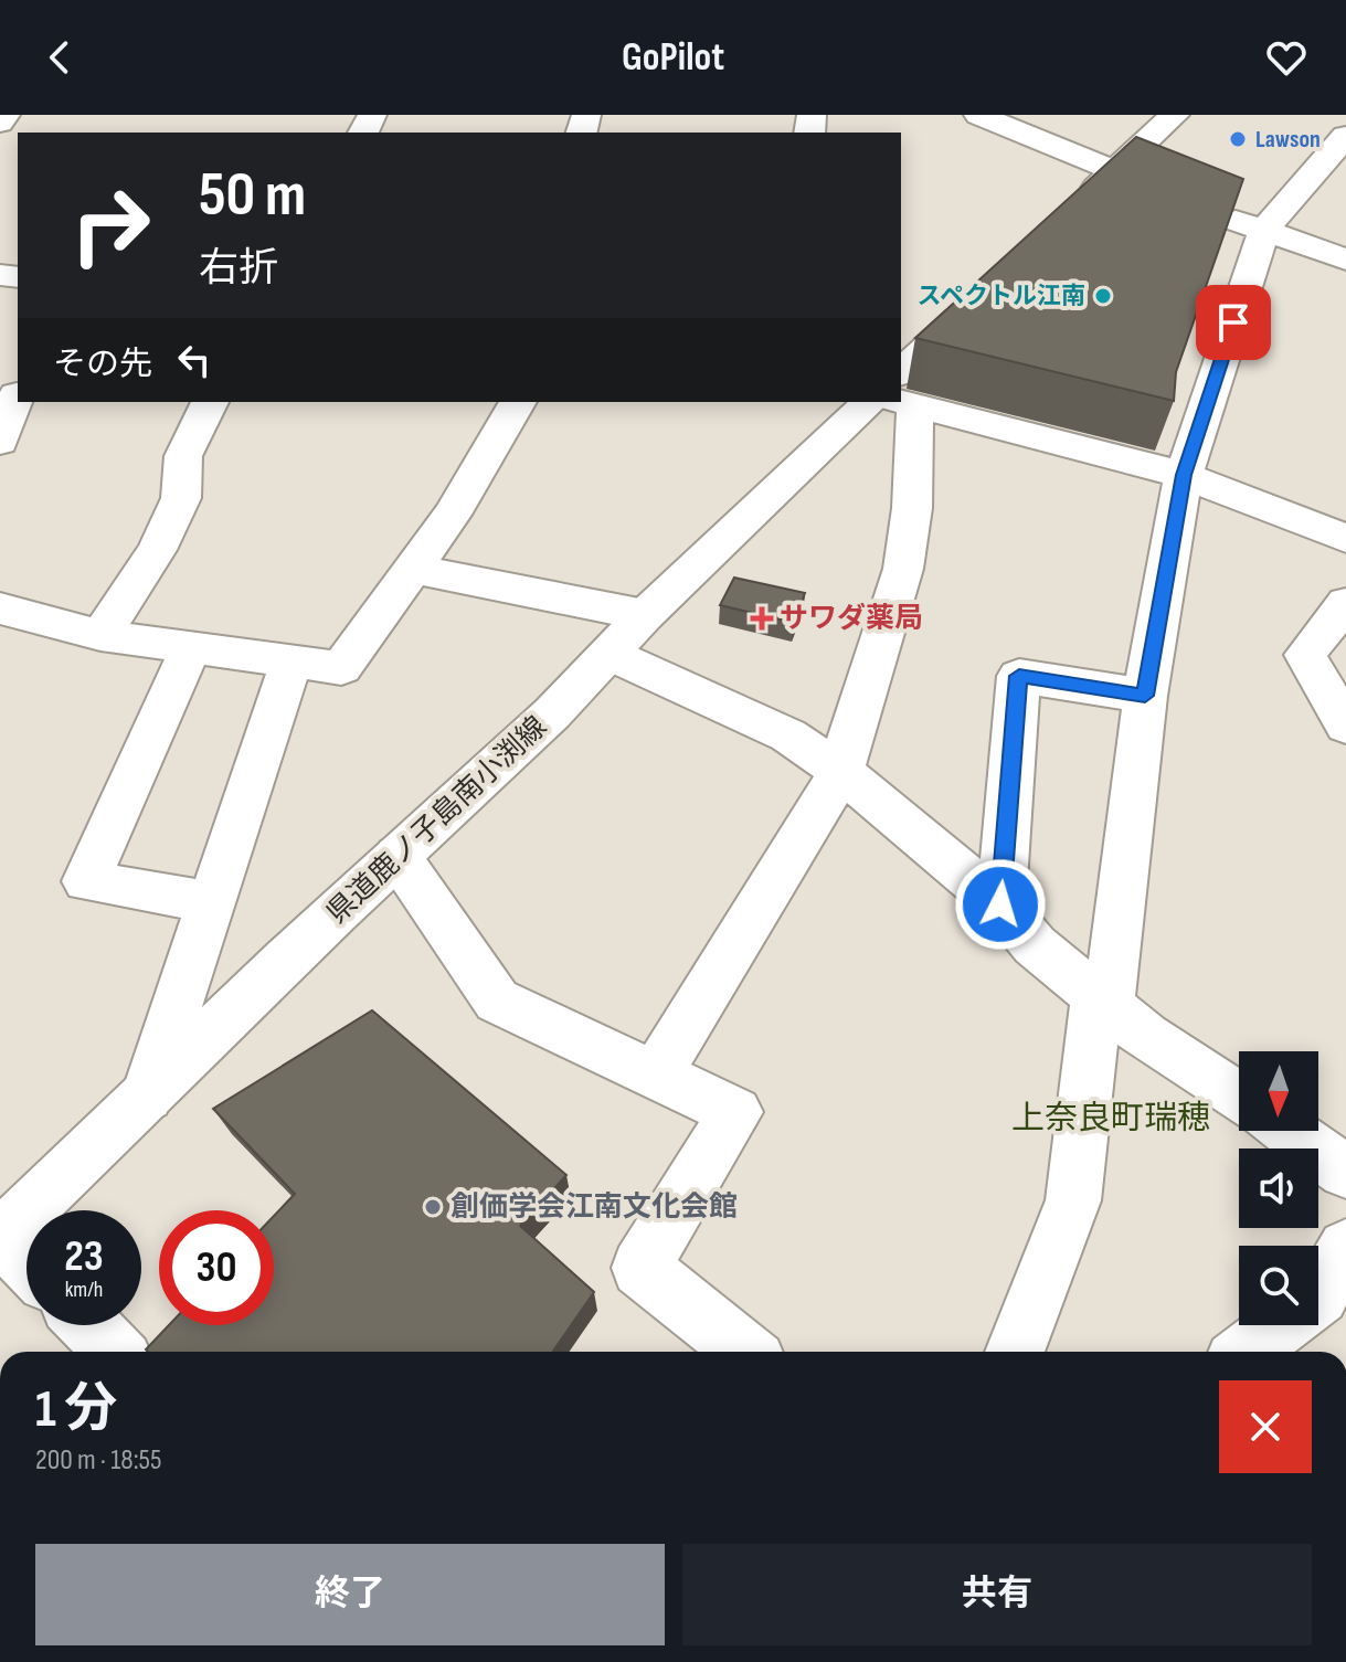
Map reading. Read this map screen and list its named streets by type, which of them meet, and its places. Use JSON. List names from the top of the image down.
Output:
{
  "streets": {
    "street": ["県道鹿ノ子島南小渕線"]
  },
  "districts": ["上奈良町瑞穂"],
  "places": {
    "other": ["Lawson", "スペクトル江南", "創価学会江南文化会館"],
    "health": ["サワダ薬局"]
  },
  "north": "bottom",
  "page": {
    "header": "GoPilot",
    "turn": ["50 m", "右折"],
    "then": "その先",
    "speed": "23 km/h",
    "limit": "30",
    "heading": ["1 分", "200 m · 18:55"],
    "buttons": ["終了", "共有"]
  }
}
